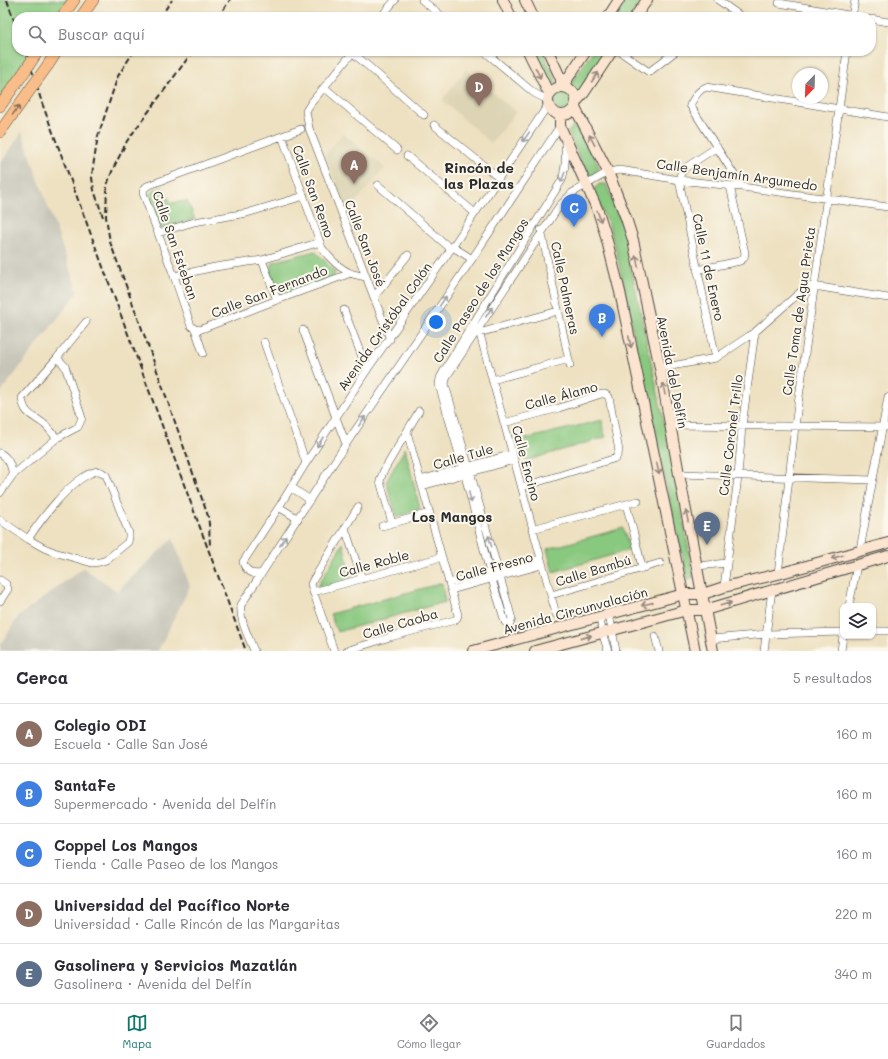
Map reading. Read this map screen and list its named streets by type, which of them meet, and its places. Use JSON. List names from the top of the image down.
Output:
{
  "streets": {
    "street": [
      "Calle Benjamín Argumedo",
      "Calle San Remo",
      "Calle San José",
      "Calle San Esteban",
      "Calle 11 de Enero",
      "Calle Palmeras",
      "Calle Paseo de los Mangos",
      "Calle San Fernando",
      "Calle Toma de Agua Prieta",
      "Avenida Cristóbal Colón",
      "Avenida del Delfín",
      "Calle Álamo",
      "Calle Coronel Trillo",
      "Calle Tule",
      "Calle Encino",
      "Calle Roble",
      "Calle Fresno",
      "Calle Bambú",
      "Avenida Circunvalación",
      "Calle Caoba"
    ]
  },
  "crossings": [
    ["Calle Benjamín Argumedo", "Calle 11 de Enero"],
    ["Calle Benjamín Argumedo", "Calle Paseo de los Mangos"],
    ["Calle Benjamín Argumedo", "Calle Toma de Agua Prieta"],
    ["Calle Benjamín Argumedo", "Avenida del Delfín"],
    ["Calle San Remo", "Calle San José"],
    ["Calle San Remo", "Calle San Esteban"],
    ["Calle San Remo", "Calle San Fernando"],
    ["Calle San José", "Avenida Cristóbal Colón"],
    ["Calle San Esteban", "Calle San Fernando"],
    ["Calle Palmeras", "Calle Paseo de los Mangos"],
    ["Calle Palmeras", "Calle Encino"],
    ["Calle Paseo de los Mangos", "Calle Tule"],
    ["Calle Paseo de los Mangos", "Calle Encino"],
    ["Calle Paseo de los Mangos", "Calle Fresno"],
    ["Calle Toma de Agua Prieta", "Avenida Circunvalación"],
    ["Avenida Cristóbal Colón", "Avenida del Delfín"],
    ["Avenida del Delfín", "Avenida Circunvalación"],
    ["Calle Álamo", "Calle Encino"],
    ["Calle Coronel Trillo", "Avenida Circunvalación"],
    ["Calle Tule", "Calle Encino"],
    ["Calle Encino", "Calle Fresno"],
    ["Calle Encino", "Calle Bambú"],
    ["Calle Fresno", "Calle Caoba"]
  ],
  "districts": ["Rincón de las Plazas", "Los Mangos"],
  "north": "bottom left",
  "page": {
    "search": "Buscar aquí",
    "pins": [
      "D",
      "A",
      "C",
      "B",
      "E"
    ],
    "heading": ["Cerca", "5 resultados"],
    "list": [
      {
        "mark": "A",
        "name": "Colegio ODI",
        "note": "Escuela · Calle San José",
        "value": "160 m"
      },
      {
        "mark": "B",
        "name": "SantaFe",
        "note": "Supermercado · Avenida del Delfín",
        "value": "160 m"
      },
      {
        "mark": "C",
        "name": "Coppel Los Mangos",
        "note": "Tienda · Calle Paseo de los Mangos",
        "value": "160 m"
      },
      {
        "mark": "D",
        "name": "Universidad del Pacífico Norte",
        "note": "Universidad · Calle Rincón de las Margaritas",
        "value": "220 m"
      },
      {
        "mark": "E",
        "name": "Gasolinera y Servicios Mazatlán",
        "note": "Gasolinera · Avenida del Delfín",
        "value": "340 m"
      }
    ],
    "nav": ["Mapa", "Cómo llegar", "Guardados"]
  }
}
